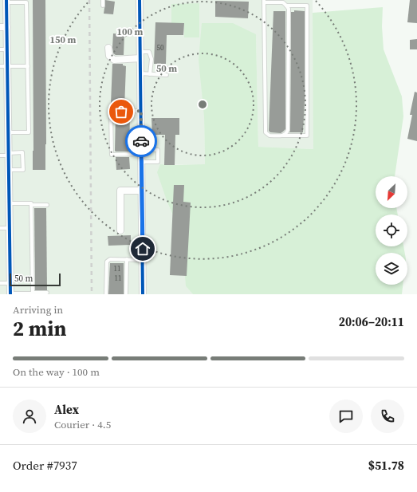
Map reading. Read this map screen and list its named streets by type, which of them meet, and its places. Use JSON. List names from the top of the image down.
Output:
{
  "house_numbers": ["50", "11", "11"],
  "scale_bar": "50 m",
  "north": "bottom left",
  "page": {
    "scale": "50 m",
    "heading": ["2 min", "Arriving in", "20:06–20:11"],
    "panel": [
      "Alex",
      "Courier · 4.5",
      "Order #7937",
      "$51.78"
    ],
    "bar": "On the way · 100 m"
  },
  "rings": ["100 m", "150 m", "50 m"]
}
